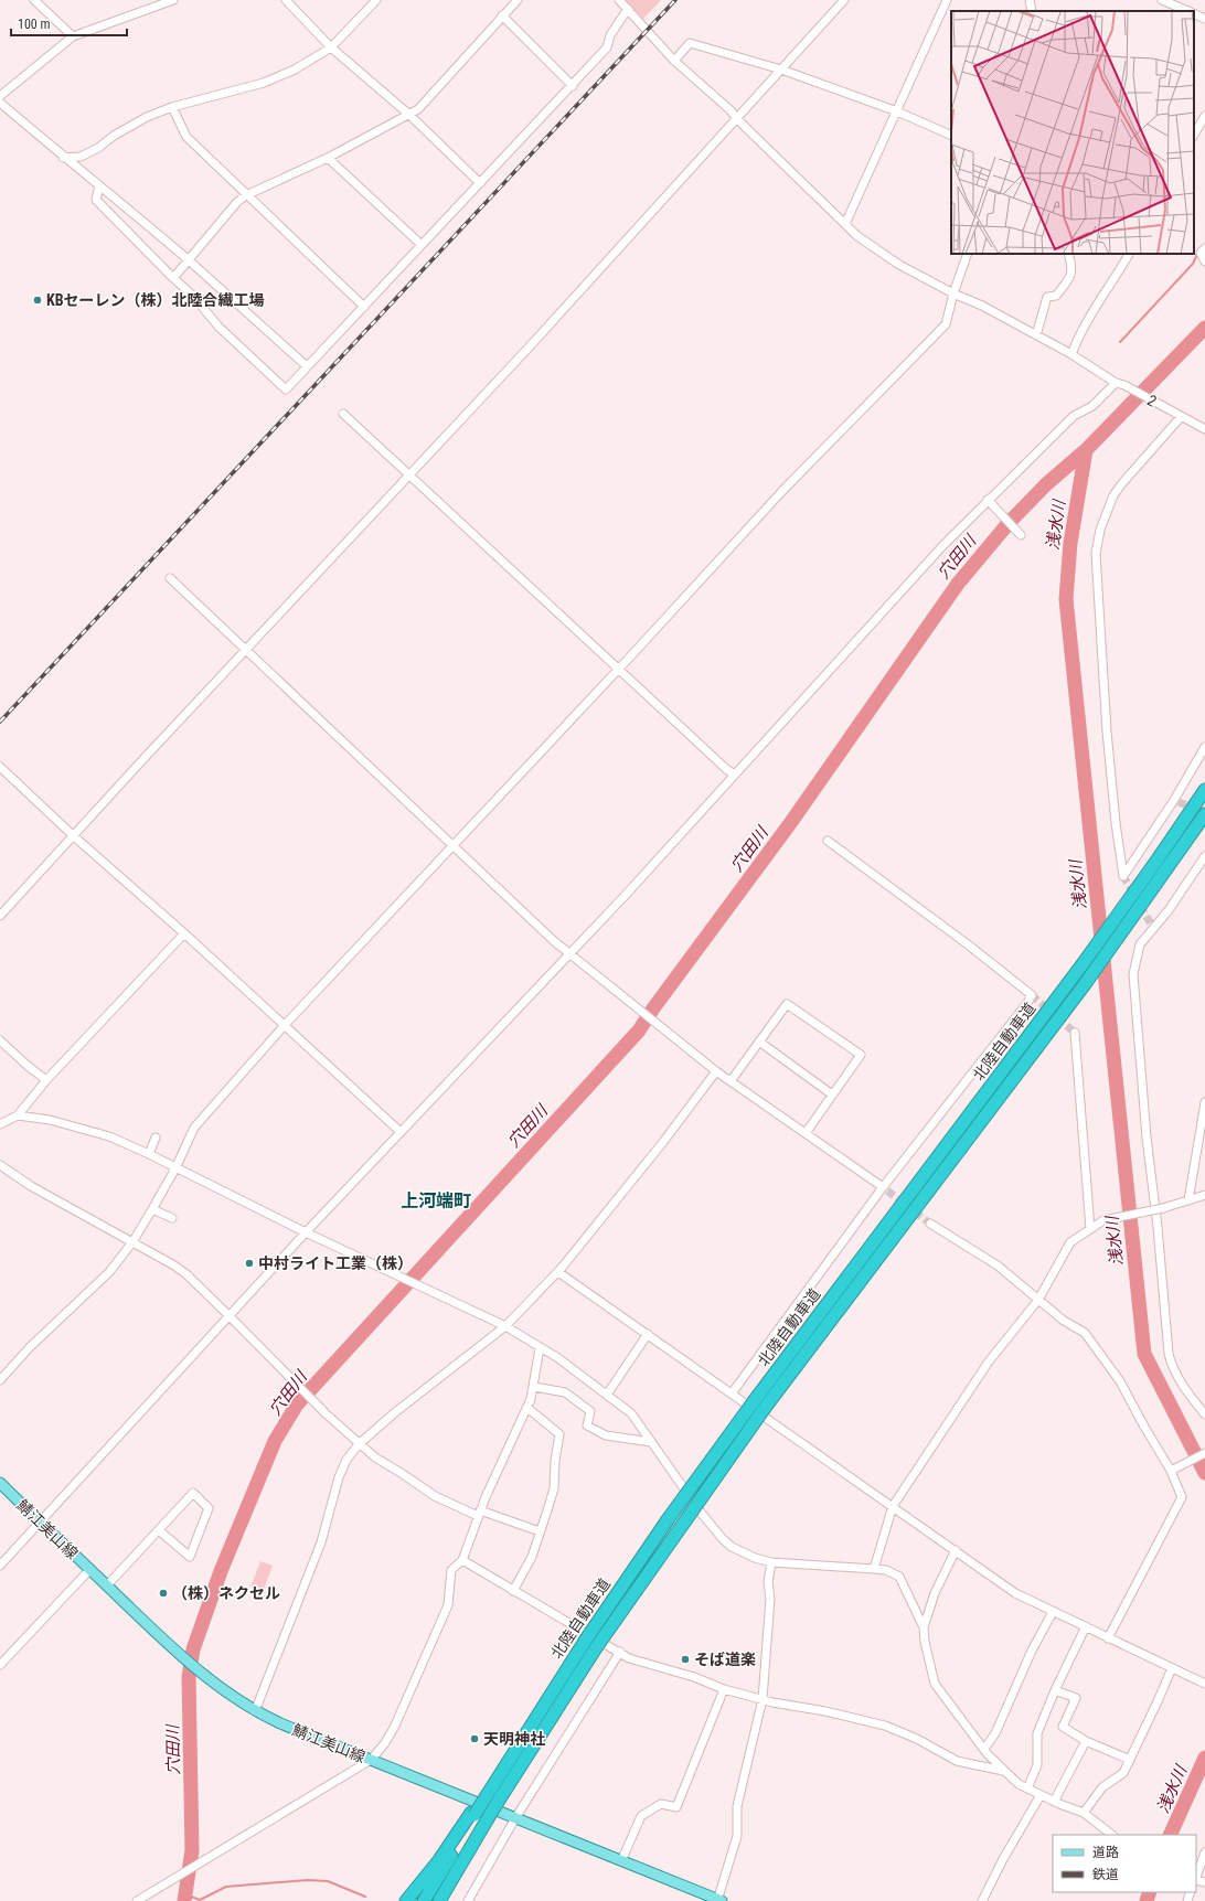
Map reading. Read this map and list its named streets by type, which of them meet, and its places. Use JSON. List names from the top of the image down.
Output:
{
  "streets": {
    "highway": ["北陸自動車道"],
    "main road": ["鯖江美山線"],
    "street": ["2"]
  },
  "districts": ["上河端町"],
  "water": ["浅水川", "穴田川"],
  "places": [
    "KBセーレン（株）北陸合繊工場",
    "中村ライト工業（株）",
    "（株）ネクセル",
    "そば道楽",
    "天明神社"
  ],
  "legend": ["道路", "鉄道"],
  "scale_bar": "100 m"
}
